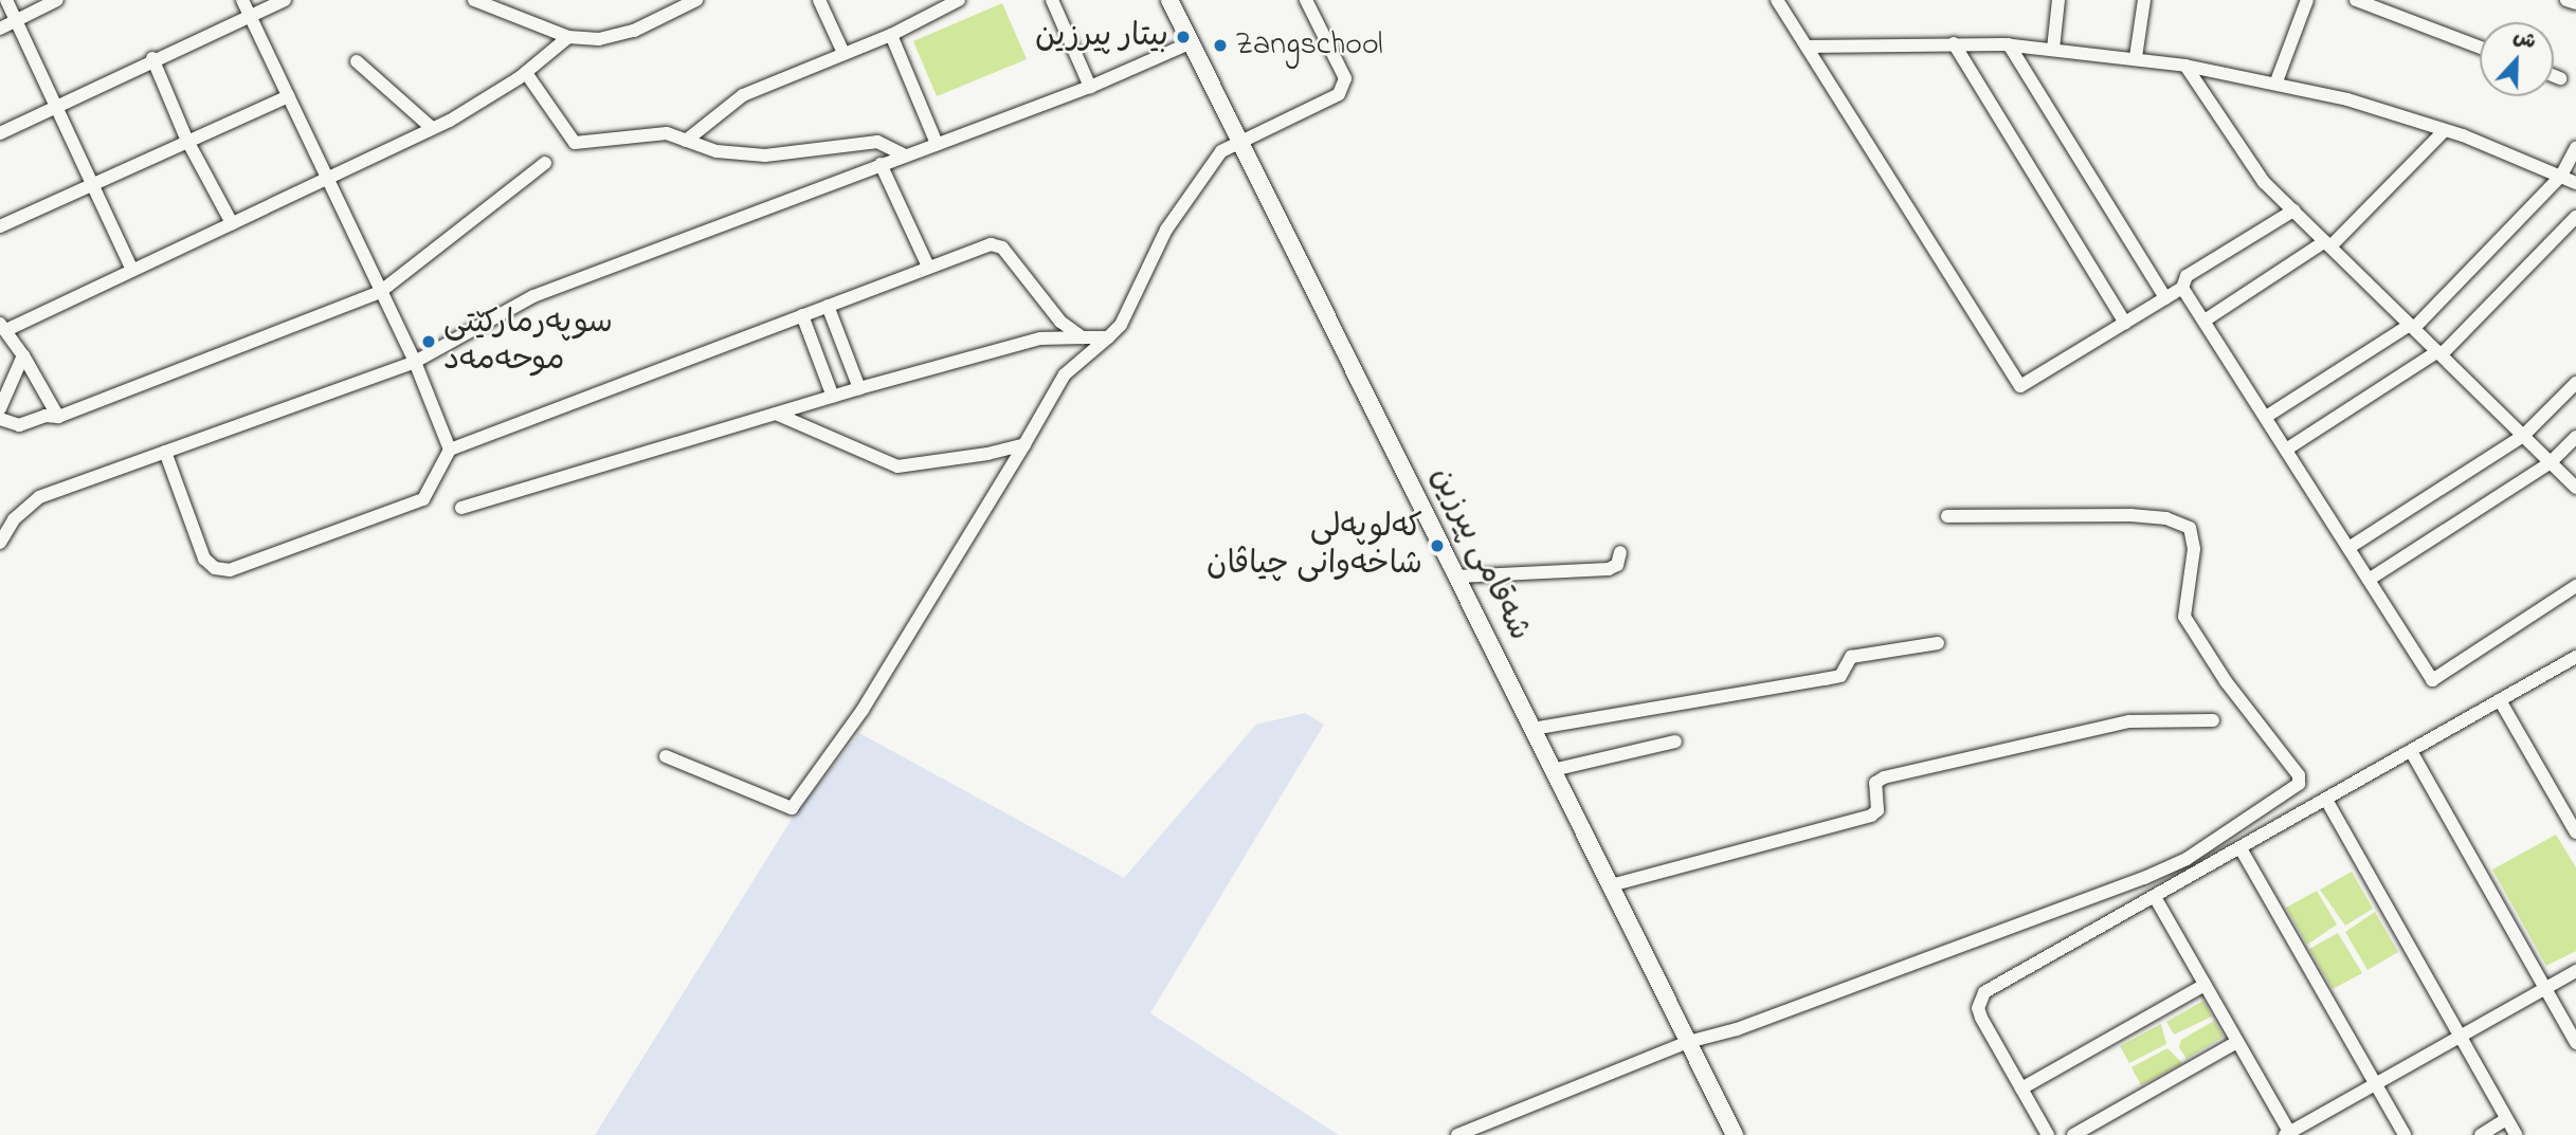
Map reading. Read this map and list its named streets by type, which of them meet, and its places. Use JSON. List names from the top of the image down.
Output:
{
  "streets": {
    "street": ["شەقامی پیرزین"]
  },
  "places": [
    "بيتار پيرزين",
    "Zangschool",
    "سوپەرمارکێتی موحەمەد",
    "کەلوپەلی شاخەوانی چیاڤان"
  ],
  "north": "top"
}
